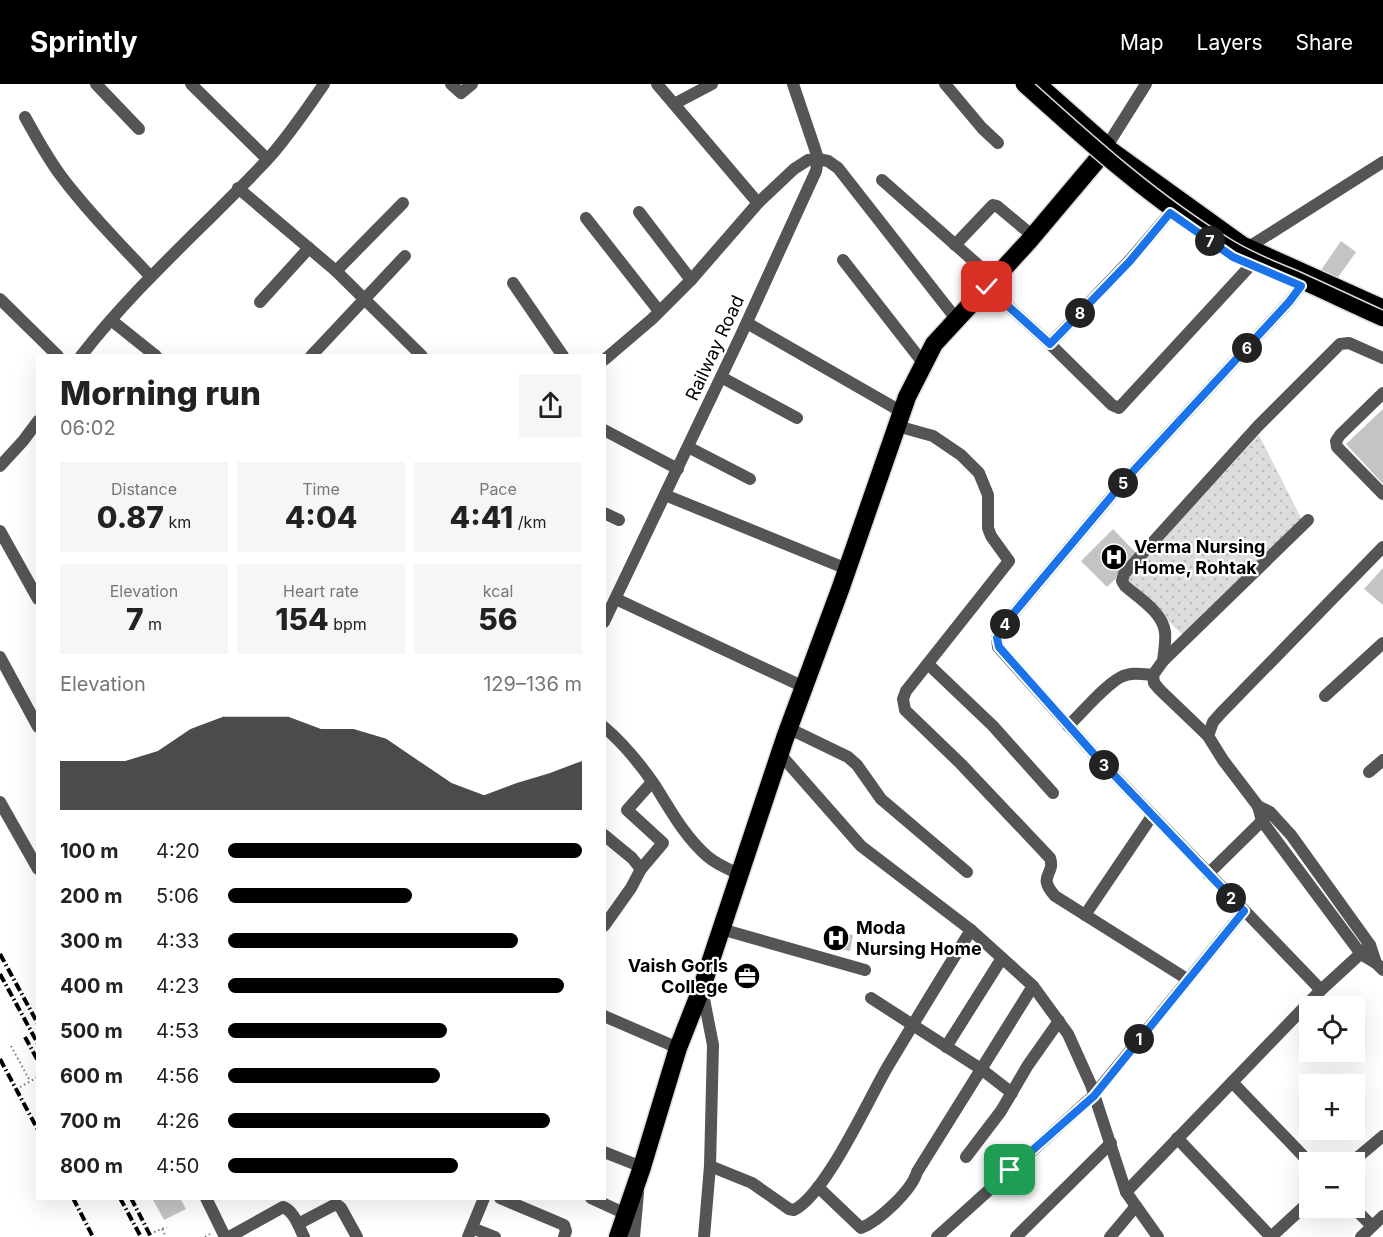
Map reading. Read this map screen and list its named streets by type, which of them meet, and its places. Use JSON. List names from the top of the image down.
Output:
{
  "streets": {
    "street": ["Railway Road"]
  },
  "places": {
    "hospital": ["Verma Nursing Home, Rohtak", "Moda Nursing Home"],
    "office": ["Vaish Gorls College"]
  },
  "page": {
    "header": "Sprintly",
    "nav": ["Map", "Layers", "Share"],
    "pins": [
      "7",
      "8",
      "6",
      "5",
      "4",
      "3",
      "2",
      "1"
    ],
    "heading": ["Morning run", "06:02"],
    "stats": [
      ["Distance", "0.87 km"],
      ["Time", "4:04"],
      ["Pace", "4:41 /km"],
      ["Elevation", "7 m"],
      ["Heart rate", "154 bpm"],
      ["kcal", "56"]
    ],
    "chart": ["Elevation", "129–136 m"],
    "list": [
      {
        "name": "100 m",
        "note": "4:20"
      },
      {
        "name": "200 m",
        "note": "5:06"
      },
      {
        "name": "300 m",
        "note": "4:33"
      },
      {
        "name": "400 m",
        "note": "4:23"
      },
      {
        "name": "500 m",
        "note": "4:53"
      },
      {
        "name": "600 m",
        "note": "4:56"
      },
      {
        "name": "700 m",
        "note": "4:26"
      },
      {
        "name": "800 m",
        "note": "4:50"
      }
    ],
    "map_buttons": ["+", "−"]
  }
}
